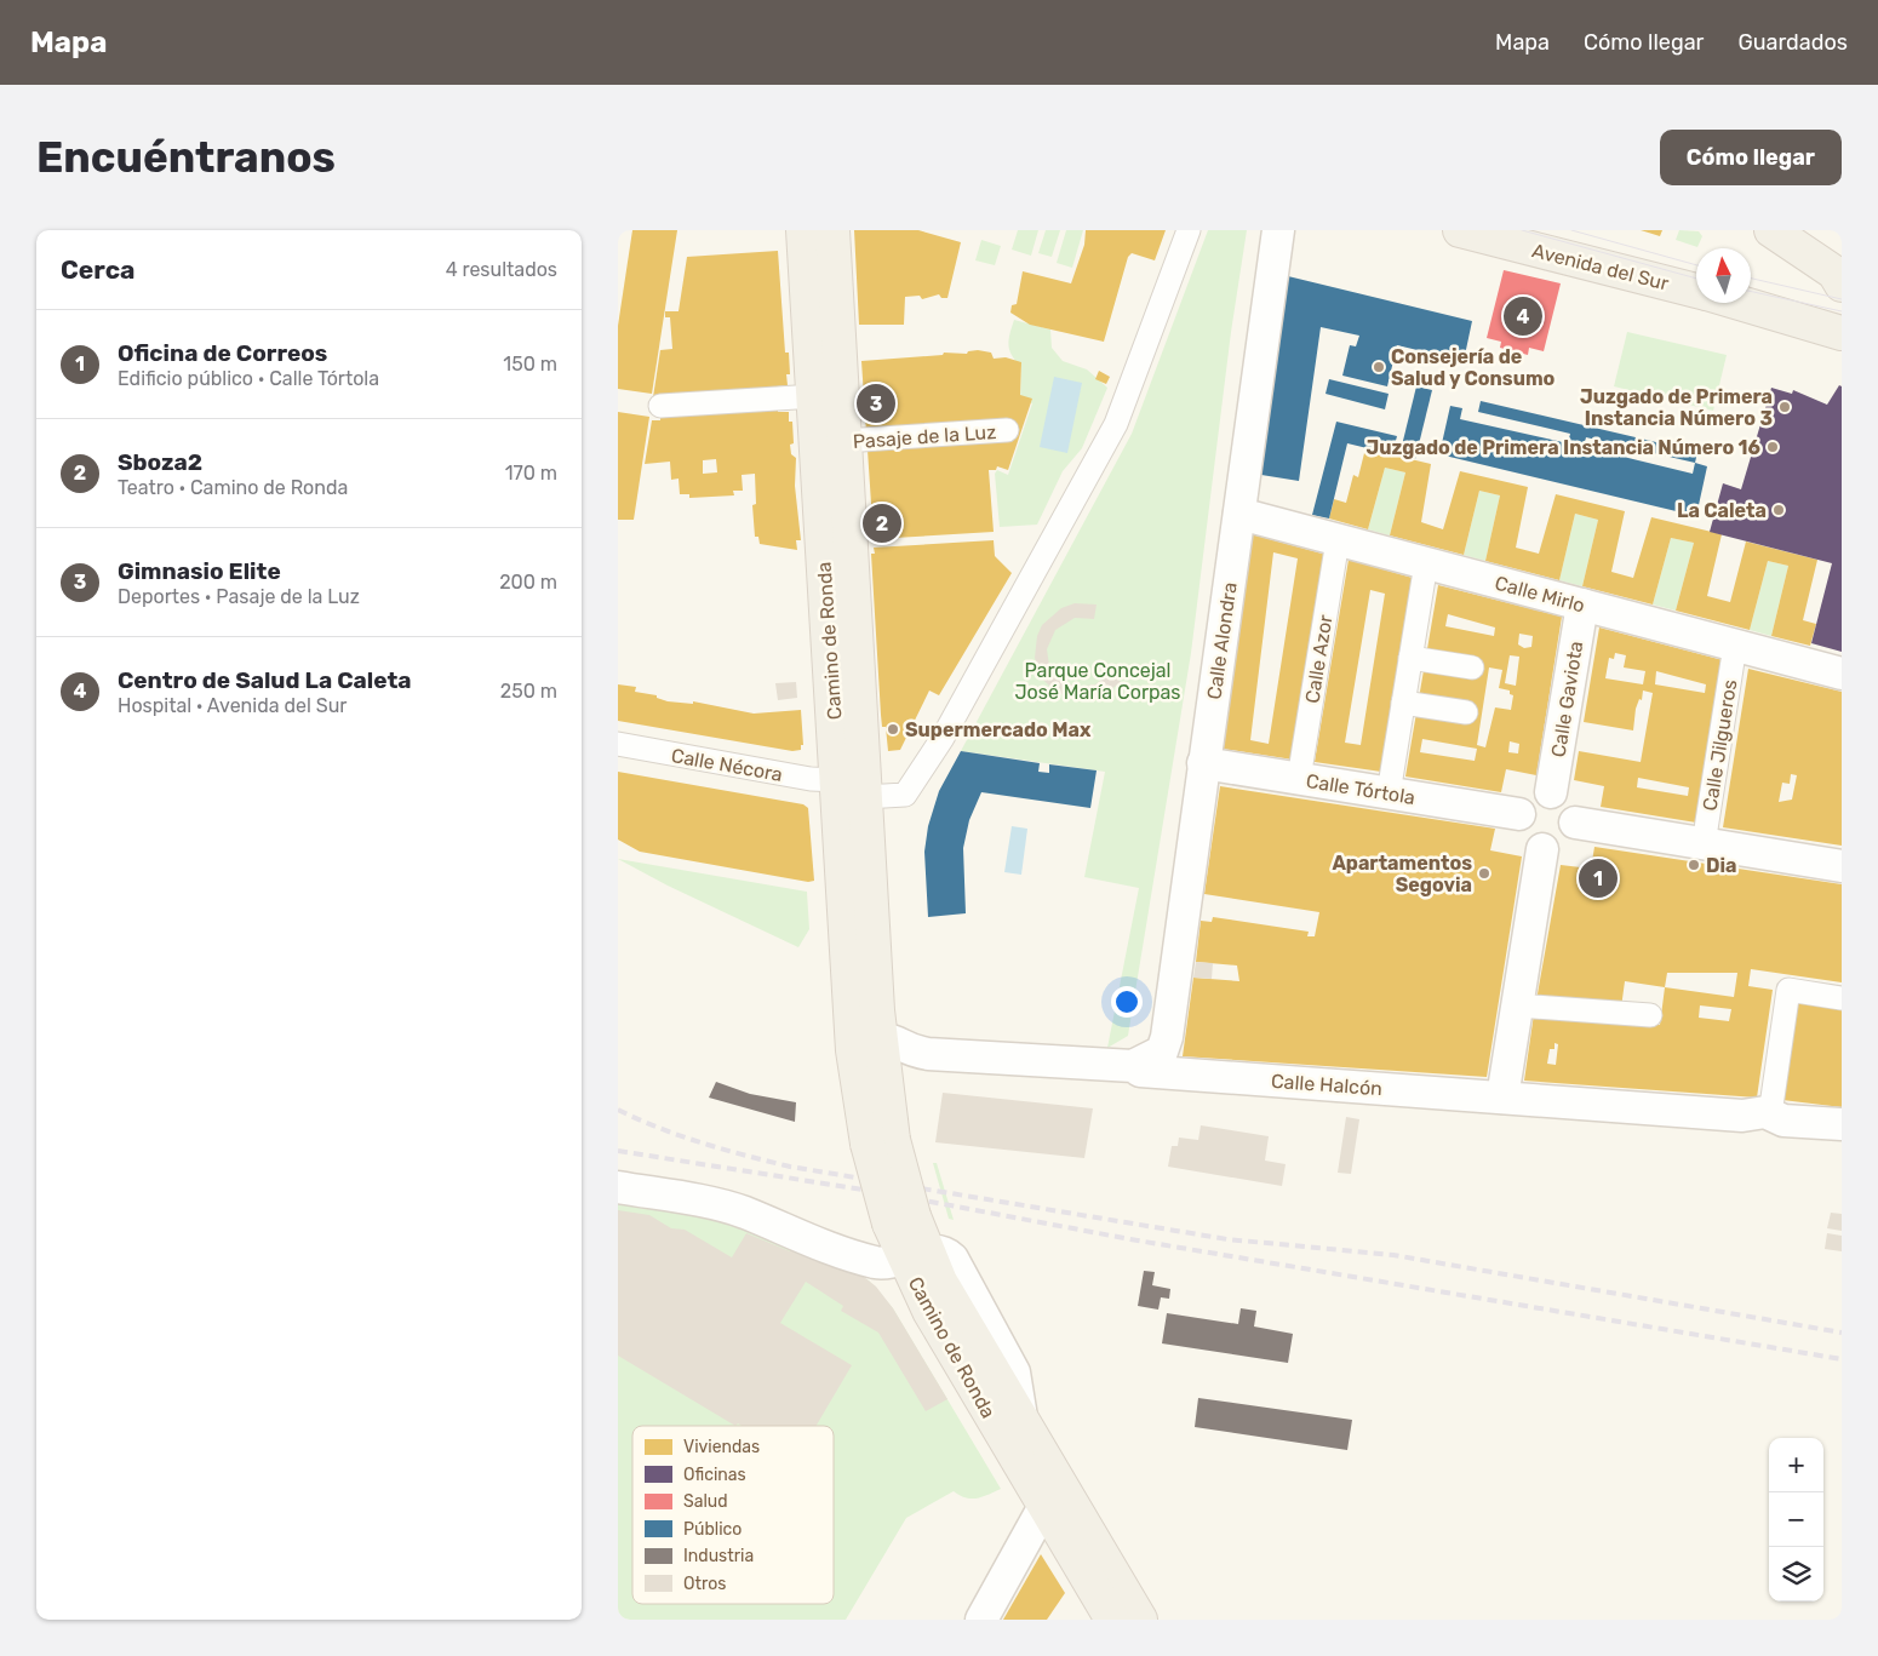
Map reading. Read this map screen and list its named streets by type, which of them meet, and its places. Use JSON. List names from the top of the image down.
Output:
{
  "streets": {
    "main road": ["Avenida del Sur", "Camino de Ronda"],
    "street": [
      "Pasaje de la Luz",
      "Calle Mirlo",
      "Calle Alondra",
      "Calle Azor",
      "Calle Gaviota",
      "Calle Jilgueros",
      "Calle Nécora",
      "Calle Tórtola",
      "Calle Halcón"
    ]
  },
  "crossings": [
    ["Pasaje de la Luz", "Camino de Ronda"],
    ["Calle Mirlo", "Calle Alondra"],
    ["Calle Mirlo", "Calle Azor"],
    ["Calle Mirlo", "Calle Gaviota"],
    ["Calle Mirlo", "Calle Jilgueros"],
    ["Camino de Ronda", "Calle Nécora"],
    ["Calle Alondra", "Calle Tórtola"],
    ["Calle Alondra", "Calle Halcón"],
    ["Calle Azor", "Calle Tórtola"],
    ["Calle Gaviota", "Calle Tórtola"]
  ],
  "parks": ["Parque Concejal José María Corpas"],
  "places": [
    "Consejería de Salud y Consumo",
    "Juzgado de Primera Instancia Número 3",
    "Juzgado de Primera Instancia Número 16",
    "La Caleta",
    "Supermercado Max",
    "Dia",
    "Apartamentos Segovia"
  ],
  "legend": [
    "Viviendas",
    "Oficinas",
    "Salud",
    "Público",
    "Industria",
    "Otros"
  ],
  "north": "top",
  "page": {
    "header": "Mapa",
    "nav": ["Mapa", "Cómo llegar", "Guardados"],
    "buttons": "Cómo llegar",
    "title": "Encuéntranos",
    "heading": ["Cerca", "4 resultados"],
    "pins": [
      "4",
      "3",
      "2",
      "1"
    ],
    "list": [
      {
        "mark": "1",
        "name": "Oficina de Correos",
        "note": "Edificio público · Calle Tórtola",
        "value": "150 m"
      },
      {
        "mark": "2",
        "name": "Sboza2",
        "note": "Teatro · Camino de Ronda",
        "value": "170 m"
      },
      {
        "mark": "3",
        "name": "Gimnasio Elite",
        "note": "Deportes · Pasaje de la Luz",
        "value": "200 m"
      },
      {
        "mark": "4",
        "name": "Centro de Salud La Caleta",
        "note": "Hospital · Avenida del Sur",
        "value": "250 m"
      }
    ],
    "map_buttons": ["+", "−"]
  }
}
